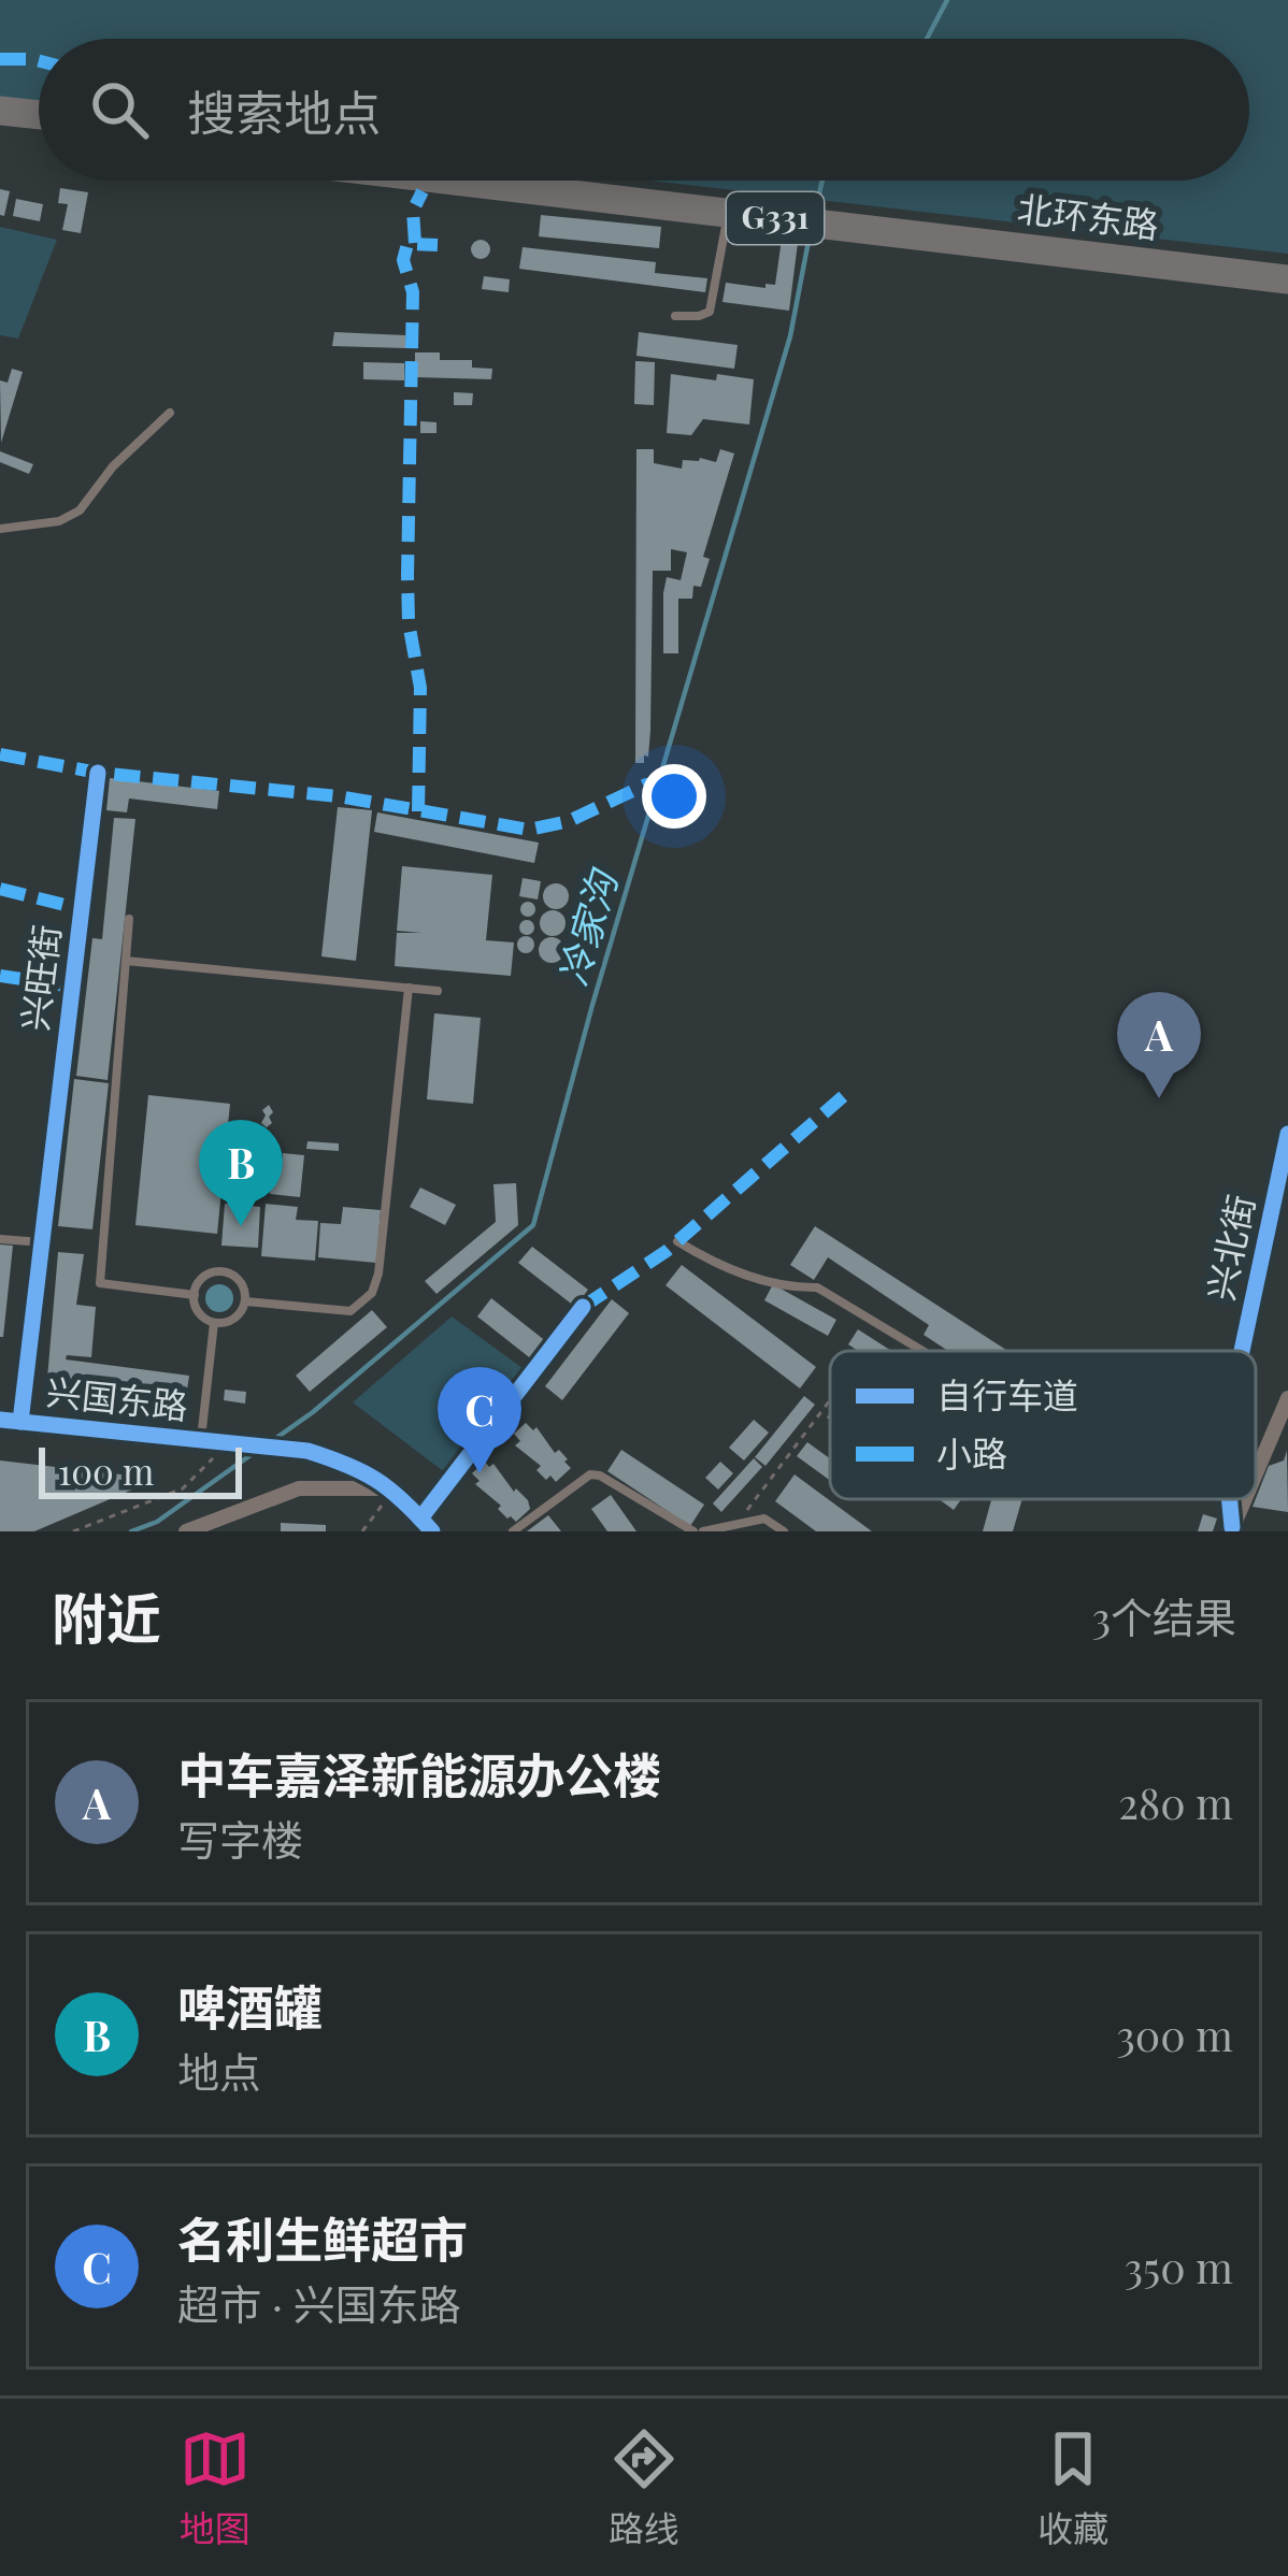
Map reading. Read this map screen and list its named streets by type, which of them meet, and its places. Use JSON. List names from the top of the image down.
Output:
{
  "streets": {
    "highway": ["北环东路", "G331"],
    "street": ["兴旺街", "兴北街", "兴国东路"]
  },
  "crossings": [
    ["兴旺街", "兴国东路"]
  ],
  "water": ["冷家沟"],
  "legend": ["自行车道", "小路"],
  "scale_bar": "100 m",
  "page": {
    "search": "搜索地点",
    "pins": ["A", "B", "C"],
    "scale": "100 m",
    "heading": ["附近", "3个结果"],
    "list": [
      {
        "mark": "A",
        "name": "中车嘉泽新能源办公楼",
        "note": "写字楼",
        "value": "280 m"
      },
      {
        "mark": "B",
        "name": "啤酒罐",
        "note": "地点",
        "value": "300 m"
      },
      {
        "mark": "C",
        "name": "名利生鲜超市",
        "note": "超市 · 兴国东路",
        "value": "350 m"
      }
    ],
    "nav": ["地图", "路线", "收藏"]
  }
}
